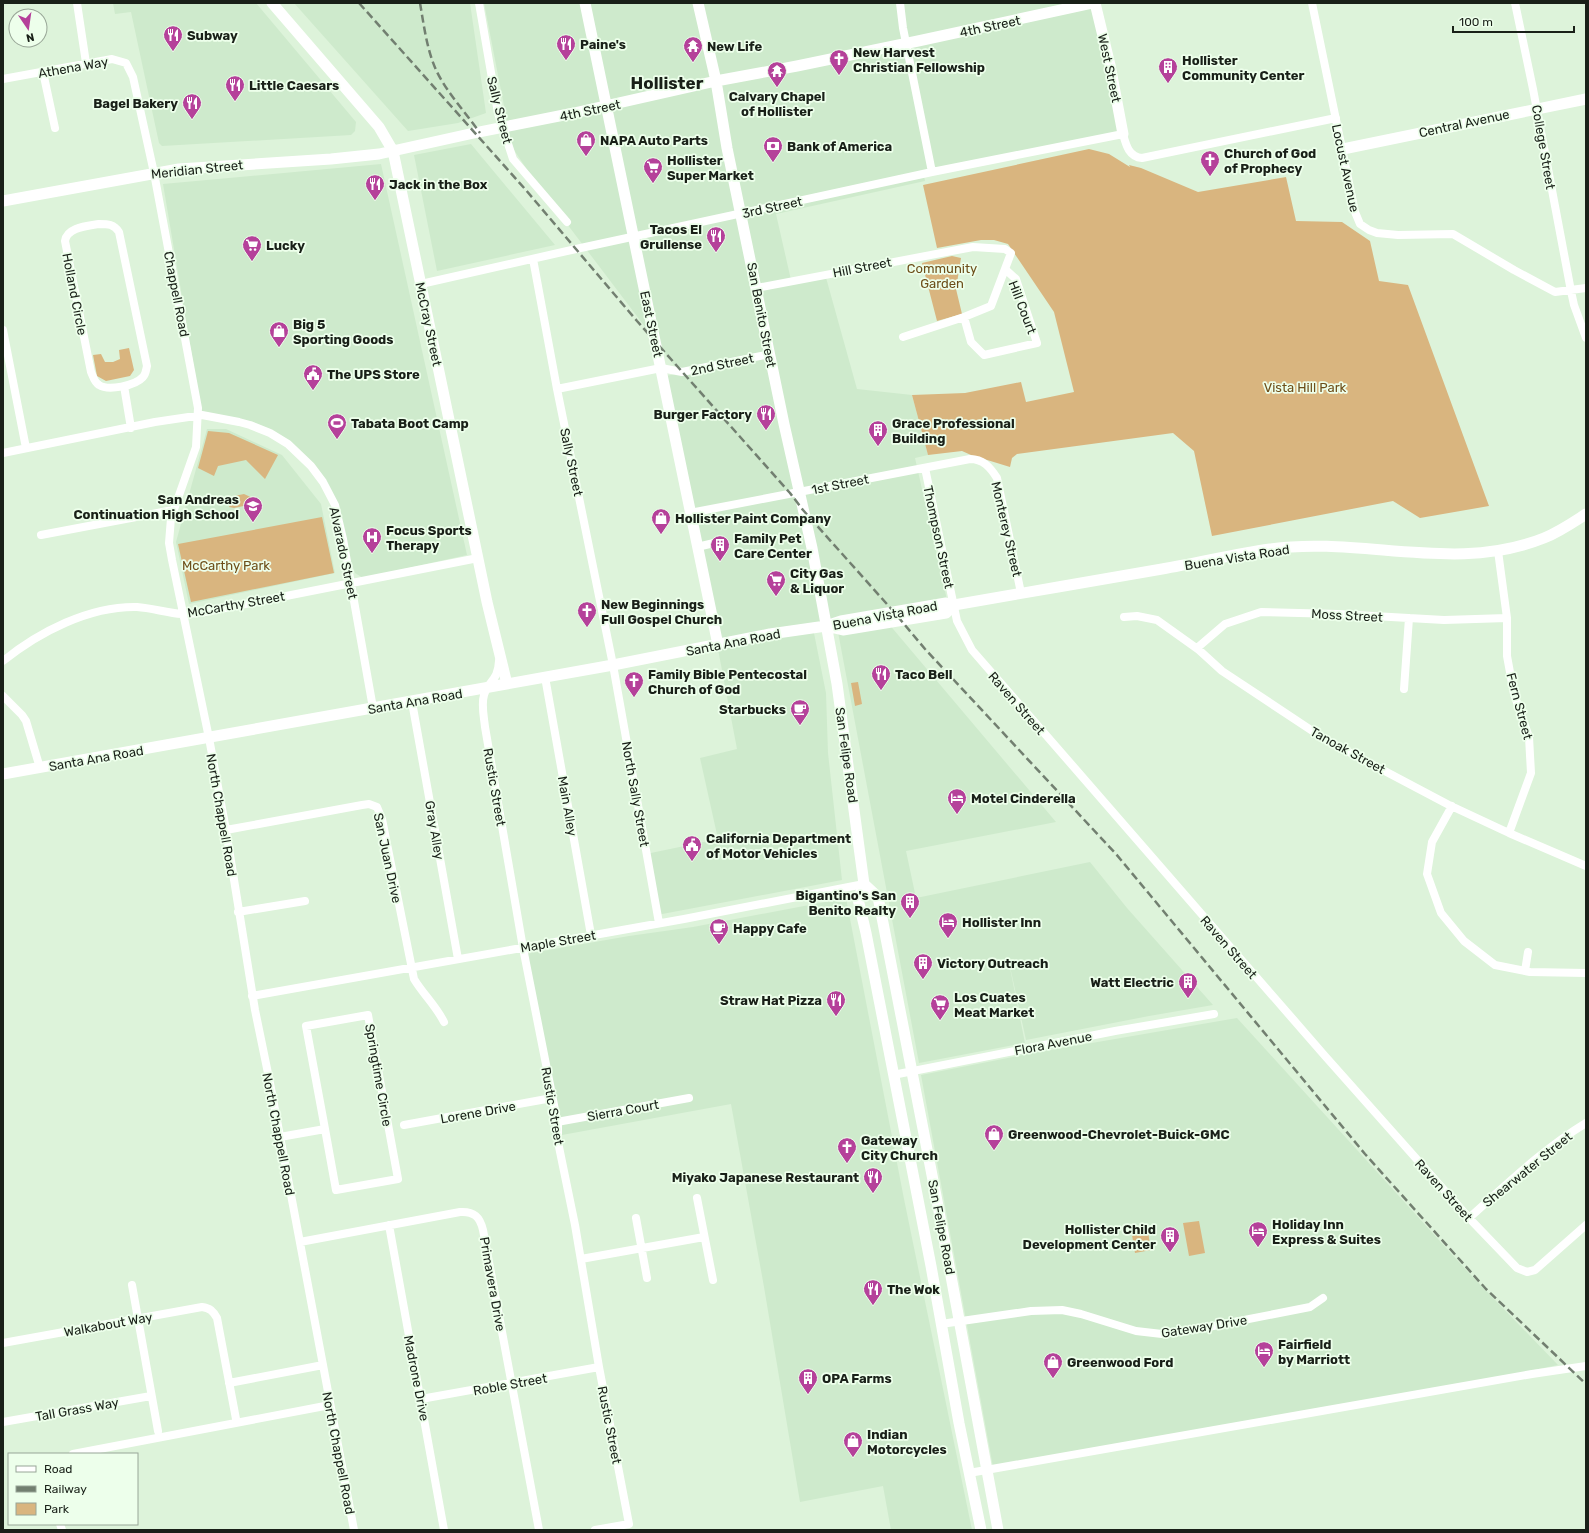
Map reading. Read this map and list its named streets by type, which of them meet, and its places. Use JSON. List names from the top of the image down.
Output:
{
  "streets": {
    "street": [
      "4th Street",
      "Athena Way",
      "West Street",
      "Sally Street",
      "Central Avenue",
      "College Street",
      "Locust Avenue",
      "Meridian Street",
      "3rd Street",
      "Hill Street",
      "Holland Circle",
      "Chappell Road",
      "Hill Court",
      "San Benito Street",
      "McCray Street",
      "East Street",
      "2nd Street",
      "1st Street",
      "Monterey Street",
      "Thompson Street",
      "Alvarado Street",
      "Buena Vista Road",
      "McCarthy Street",
      "Moss Street",
      "Santa Ana Road",
      "Raven Street",
      "Fern Street",
      "Tanoak Street",
      "San Felipe Road",
      "Rustic Street",
      "North Sally Street",
      "Main Alley",
      "North Chappell Road",
      "Gray Alley",
      "San Juan Drive",
      "Maple Street",
      "Flora Avenue",
      "Springtime Circle",
      "Sierra Court",
      "Lorene Drive",
      "Shearwater Street",
      "Primavera Drive",
      "Walkabout Way",
      "Gateway Drive",
      "Madrone Drive",
      "Roble Street",
      "Tall Grass Way"
    ]
  },
  "crossings": [
    ["4th Street", "West Street"],
    ["4th Street", "Sally Street"],
    ["4th Street", "Meridian Street"],
    ["4th Street", "San Benito Street"],
    ["4th Street", "McCray Street"],
    ["4th Street", "East Street"],
    ["Athena Way", "Meridian Street"],
    ["Athena Way", "Chappell Road"],
    ["West Street", "3rd Street"],
    ["Sally Street", "3rd Street"],
    ["Sally Street", "2nd Street"],
    ["Sally Street", "Santa Ana Road"],
    ["Sally Street", "North Sally Street"],
    ["Central Avenue", "College Street"],
    ["Central Avenue", "Locust Avenue"],
    ["College Street", "Locust Avenue"],
    ["Meridian Street", "Chappell Road"],
    ["Meridian Street", "McCray Street"],
    ["3rd Street", "San Benito Street"],
    ["3rd Street", "McCray Street"],
    ["3rd Street", "East Street"],
    ["Hill Street", "Hill Court"],
    ["Hill Street", "San Benito Street"],
    ["Chappell Road", "Alvarado Street"],
    ["Chappell Road", "McCarthy Street"],
    ["Chappell Road", "North Chappell Road"],
    ["San Benito Street", "2nd Street"],
    ["San Benito Street", "1st Street"],
    ["San Benito Street", "Buena Vista Road"],
    ["San Benito Street", "Santa Ana Road"],
    ["San Benito Street", "San Felipe Road"],
    ["McCray Street", "McCarthy Street"],
    ["McCray Street", "Santa Ana Road"],
    ["East Street", "2nd Street"],
    ["East Street", "1st Street"],
    ["East Street", "Santa Ana Road"],
    ["1st Street", "Monterey Street"],
    ["1st Street", "Thompson Street"],
    ["Monterey Street", "Buena Vista Road"],
    ["Thompson Street", "Buena Vista Road"],
    ["Thompson Street", "Raven Street"],
    ["Alvarado Street", "McCarthy Street"],
    ["Alvarado Street", "Santa Ana Road"],
    ["Buena Vista Road", "Santa Ana Road"],
    ["Buena Vista Road", "Raven Street"],
    ["Buena Vista Road", "Fern Street"],
    ["Buena Vista Road", "San Felipe Road"],
    ["McCarthy Street", "North Chappell Road"],
    ["Moss Street", "Fern Street"],
    ["Moss Street", "Tanoak Street"],
    ["Santa Ana Road", "San Felipe Road"],
    ["Santa Ana Road", "Rustic Street"],
    ["Santa Ana Road", "North Sally Street"],
    ["Santa Ana Road", "Main Alley"],
    ["Santa Ana Road", "North Chappell Road"],
    ["Santa Ana Road", "Gray Alley"],
    ["Raven Street", "Shearwater Street"],
    ["Fern Street", "Tanoak Street"],
    ["San Felipe Road", "Maple Street"],
    ["San Felipe Road", "Flora Avenue"],
    ["San Felipe Road", "Gateway Drive"],
    ["Rustic Street", "Maple Street"],
    ["Rustic Street", "Sierra Court"],
    ["Rustic Street", "Lorene Drive"],
    ["Rustic Street", "Roble Street"],
    ["North Sally Street", "Maple Street"],
    ["Main Alley", "Maple Street"],
    ["North Chappell Road", "San Juan Drive"],
    ["North Chappell Road", "Maple Street"],
    ["North Chappell Road", "Primavera Drive"],
    ["Gray Alley", "Maple Street"],
    ["San Juan Drive", "Maple Street"],
    ["Primavera Drive", "Madrone Drive"],
    ["Primavera Drive", "Roble Street"],
    ["Madrone Drive", "Roble Street"]
  ],
  "districts": ["Hollister"],
  "parks": ["Community Garden", "Vista Hill Park", "McCarthy Park"],
  "places": {
    "restaurant": [
      "Subway",
      "Paine's",
      "Little Caesars",
      "Bagel Bakery",
      "Jack in the Box",
      "Tacos El Grullense",
      "Burger Factory",
      "Taco Bell",
      "Straw Hat Pizza",
      "Miyako Japanese Restaurant",
      "The Wok"
    ],
    "temple": ["New Life", "Calvary Chapel of Hollister"],
    "church": [
      "New Harvest Christian Fellowship",
      "Church of God of Prophecy",
      "New Beginnings Full Gospel Church",
      "Family Bible Pentecostal Church of God",
      "Gateway City Church"
    ],
    "building": [
      "Hollister Community Center",
      "Grace Professional Building",
      "Family Pet Care Center",
      "Bigantino's San Benito Realty",
      "Victory Outreach",
      "Watt Electric",
      "Hollister Child Development Center",
      "OPA Farms"
    ],
    "shop": [
      "NAPA Auto Parts",
      "Big 5 Sporting Goods",
      "Hollister Paint Company",
      "Greenwood-Chevrolet-Buick-GMC",
      "Greenwood Ford",
      "Indian Motorcycles"
    ],
    "bank": ["Bank of America"],
    "supermarket": [
      "Hollister Super Market",
      "Lucky",
      "City Gas & Liquor",
      "Los Cuates Meat Market"
    ],
    "public building": ["The UPS Store", "California Department of Motor Vehicles"],
    "sports": ["Tabata Boot Camp"],
    "school or university": ["San Andreas Continuation High School"],
    "hospital": ["Focus Sports Therapy"],
    "cafe": ["Starbucks", "Happy Cafe"],
    "hotel": [
      "Motel Cinderella",
      "Hollister Inn",
      "Holiday Inn Express & Suites",
      "Fairfield by Marriott"
    ]
  },
  "legend": ["Road", "Railway", "Park"],
  "scale_bar": "100 m",
  "north": "bottom"
}
